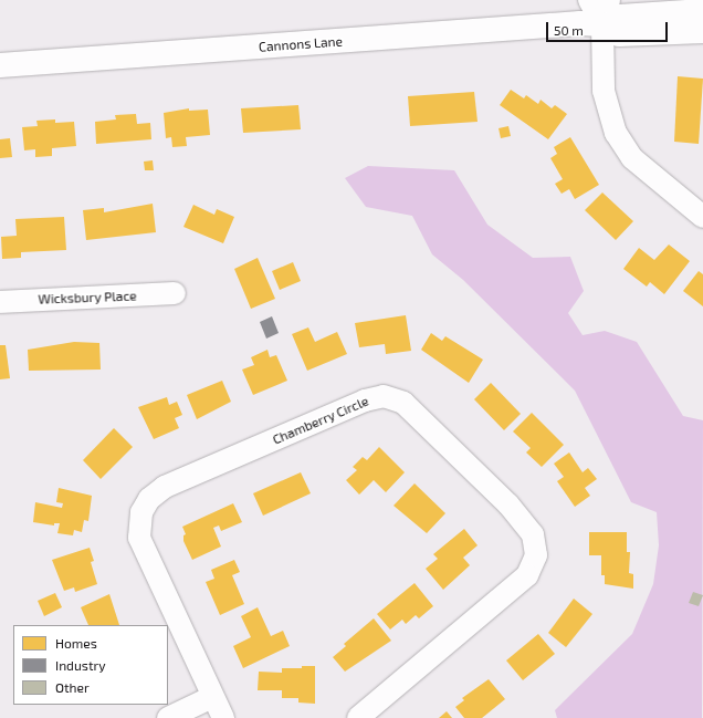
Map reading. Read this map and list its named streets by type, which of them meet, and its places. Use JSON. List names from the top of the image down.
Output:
{
  "streets": {
    "main road": ["Cannons Lane"],
    "street": ["Wicksbury Place", "Chamberry Circle"]
  },
  "legend": ["Homes", "Industry", "Other"],
  "scale_bar": "50 m"
}
